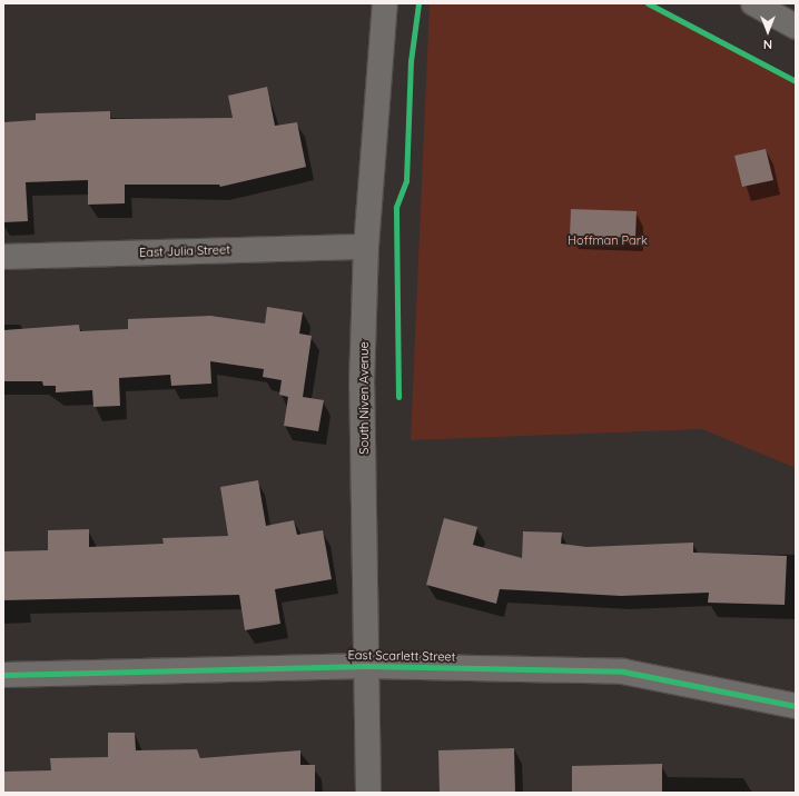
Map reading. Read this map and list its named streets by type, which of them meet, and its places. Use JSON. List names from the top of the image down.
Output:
{
  "streets": {
    "street": ["East Julia Street", "South Niven Avenue", "East Scarlett Street"]
  },
  "crossings": [
    ["East Julia Street", "South Niven Avenue"],
    ["South Niven Avenue", "East Scarlett Street"]
  ],
  "parks": ["Hoffman Park"],
  "north": "bottom"
}
